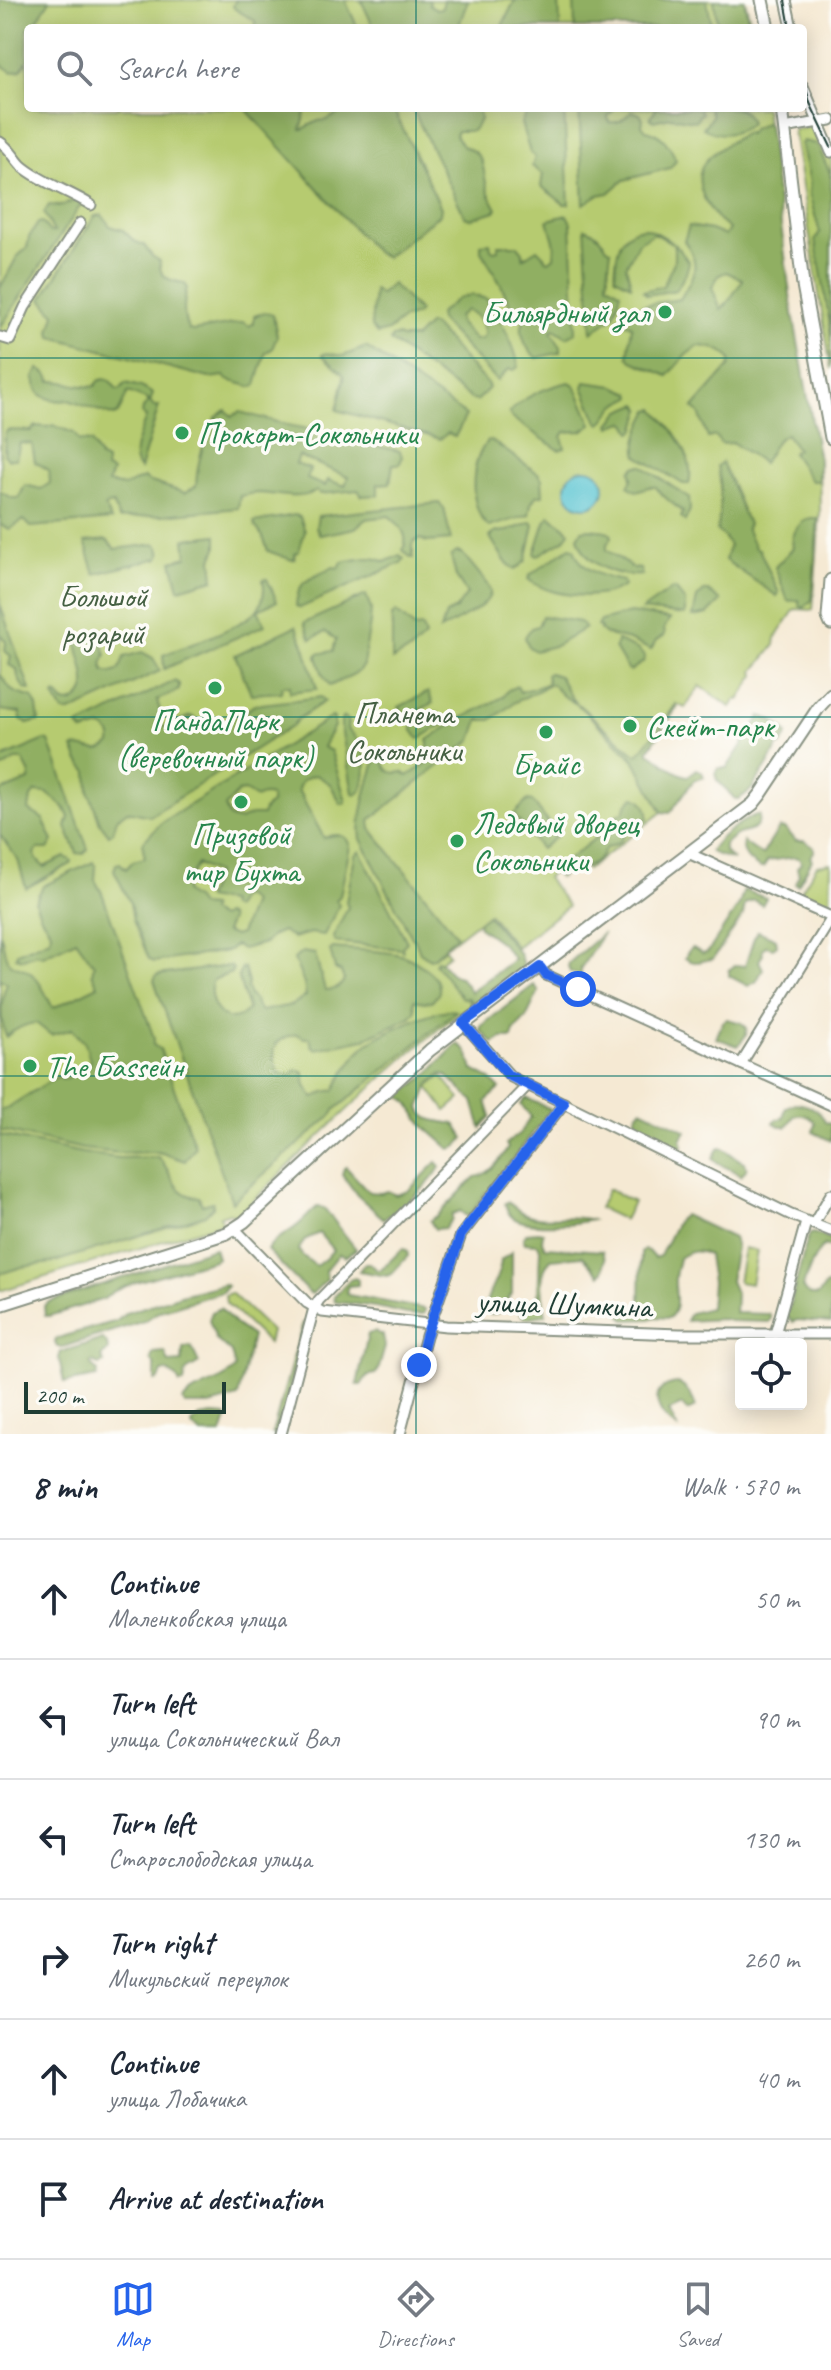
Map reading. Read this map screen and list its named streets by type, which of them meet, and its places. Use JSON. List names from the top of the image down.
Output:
{
  "streets": {
    "street": ["улица Шумкина"]
  },
  "parks": ["Большой розарий", "Планета Сокольники"],
  "places": [
    "Бильярдный зал",
    "Прокорт-Сокольники",
    "ПандаПарк (веревочный парк)",
    "Скейт-парк",
    "Брайс",
    "Призовой тир Бухта",
    "Ледовый дворец Сокольники",
    "The Баssейн"
  ],
  "scale_bar": "200 m",
  "page": {
    "search": "Search here",
    "scale": "200 m",
    "heading": ["8 min", "Walk · 570 m"],
    "list": [
      ["Continue", "Маленковская улица", "50 m"],
      ["Turn left", "улица Сокольнический Вал", "90 m"],
      ["Turn left", "Старослободская улица", "130 m"],
      ["Turn right", "Микульский переулок", "260 m"],
      ["Continue", "улица Лобачика", "40 m"],
      "Arrive at destination"
    ],
    "nav": ["Map", "Directions", "Saved"]
  }
}
